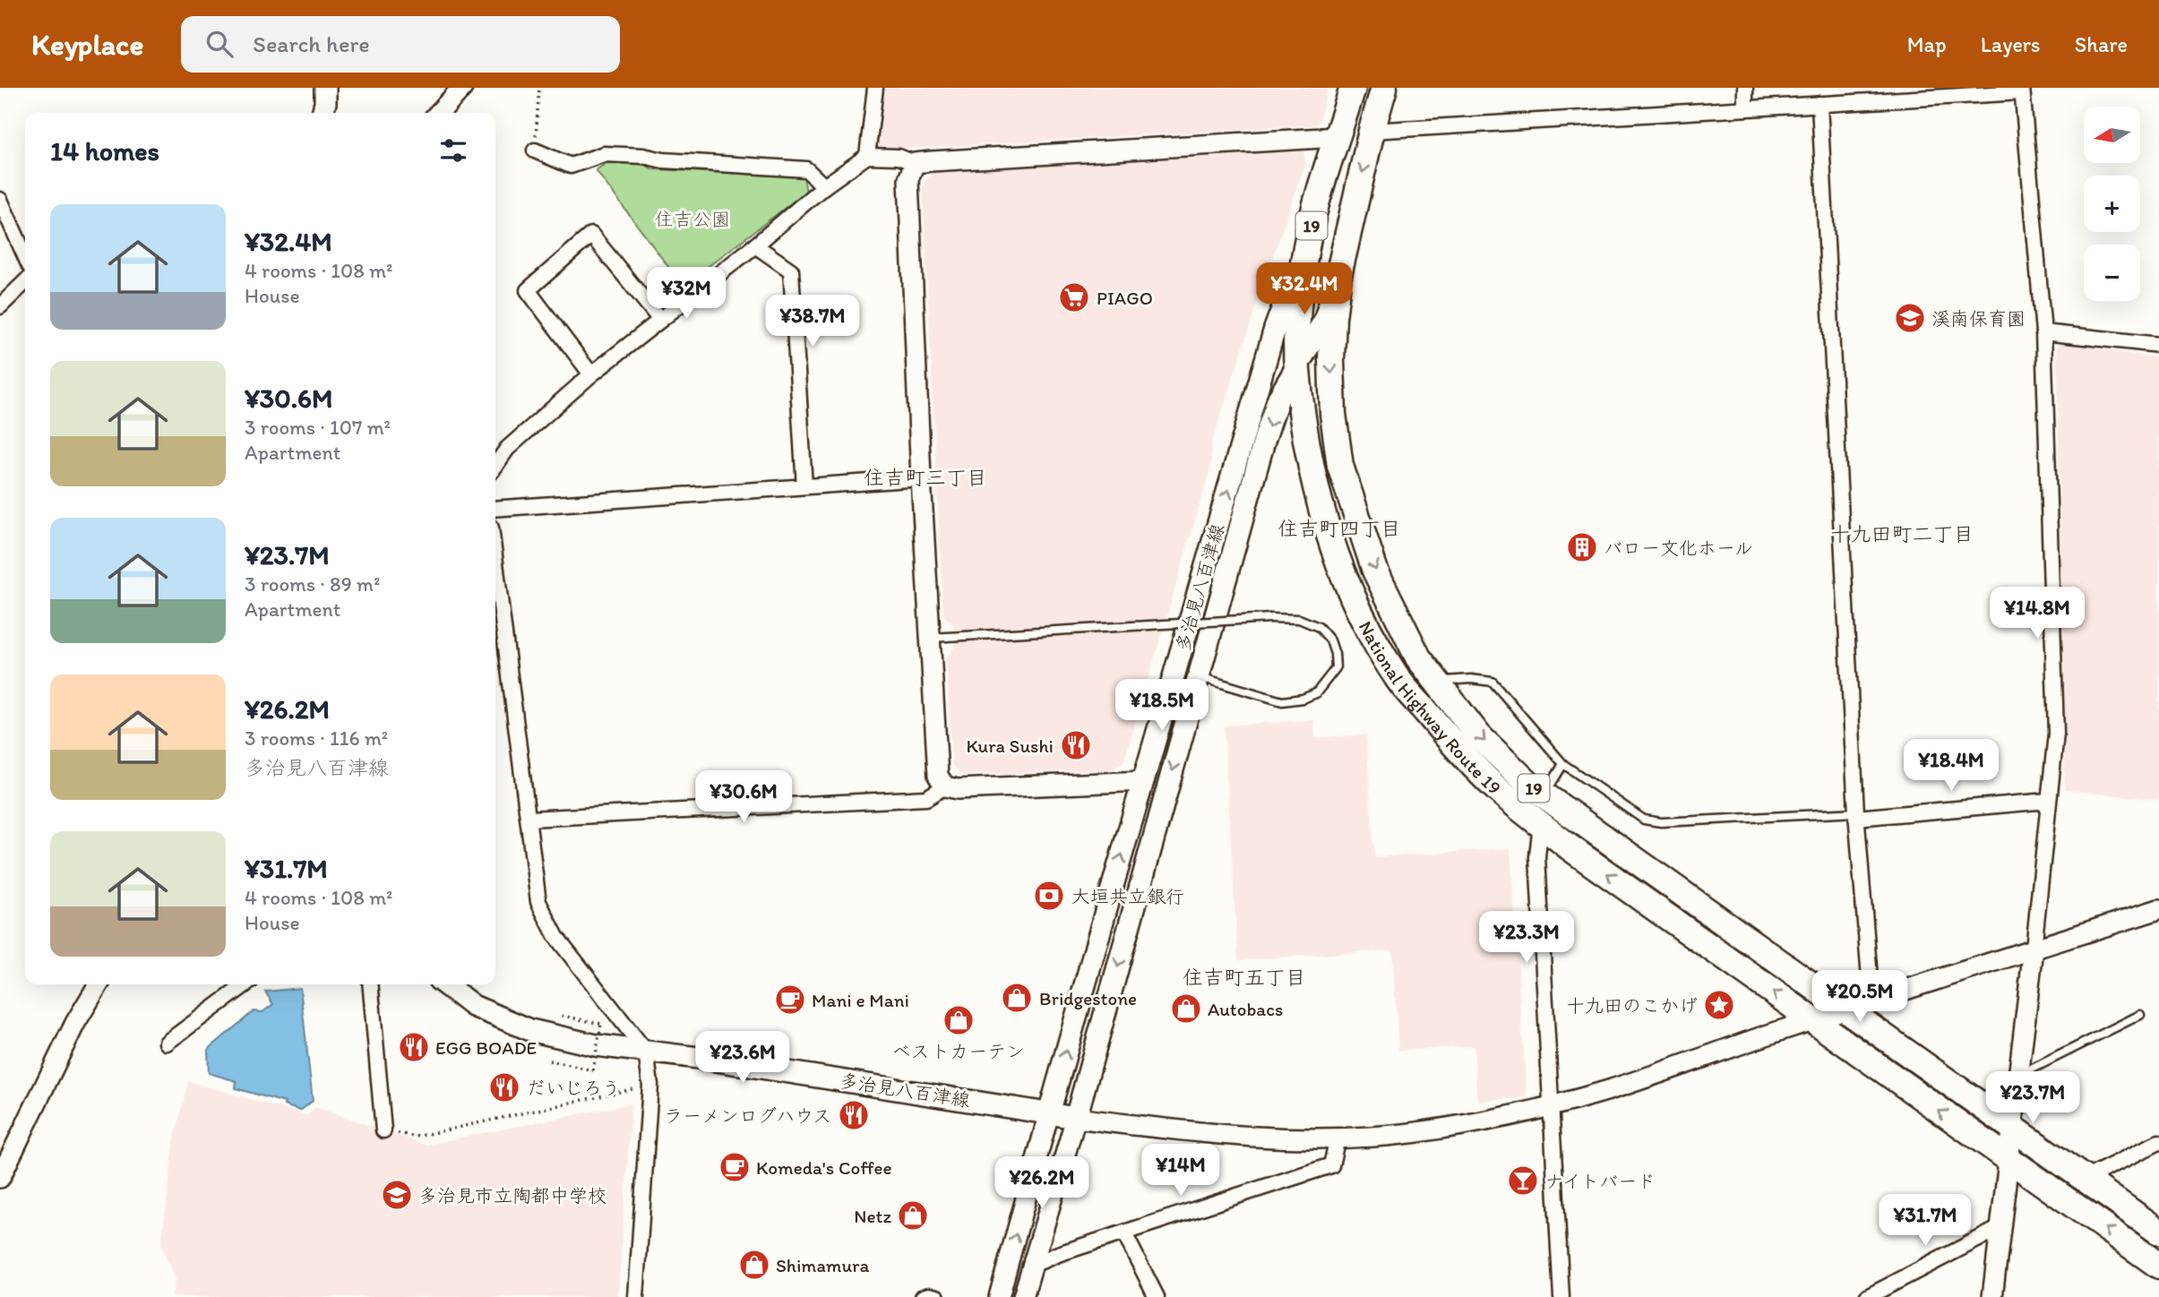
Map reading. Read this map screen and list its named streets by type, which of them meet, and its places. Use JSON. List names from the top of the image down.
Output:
{
  "streets": {
    "highway": ["19", "National Highway Route 19"],
    "main road": ["多治見八百津線"]
  },
  "crossings": [
    ["多治見八百津線", "National Highway Route 19"]
  ],
  "districts": [
    "住吉町三丁目",
    "住吉町四丁目",
    "十九田町二丁目",
    "住吉町五丁目"
  ],
  "parks": ["住吉公園"],
  "places": {
    "supermarket": ["PIAGO"],
    "school or university": ["溪南保育園", "多治見市立陶都中学校"],
    "building": ["バロー文化ホール"],
    "restaurant": [
      "Kura Sushi",
      "EGG BOADE",
      "だいじろう",
      "ラーメンログハウス"
    ],
    "bank": ["大垣共立銀行"],
    "shop": [
      "Bridgestone",
      "Autobacs",
      "ベストカーテン",
      "Netz",
      "Shimamura"
    ],
    "cafe": ["Mani e Mani", "Komeda's Coffee"],
    "place": ["十九田のこかげ"],
    "bar": ["ナイトバード"]
  },
  "north": "left",
  "page": {
    "header": "Keyplace",
    "search": "Search here",
    "nav": ["Map", "Layers", "Share"],
    "map_buttons": ["+", "−"],
    "heading": "14 homes",
    "list": [
      {
        "name": "¥32.4M",
        "note": "4 rooms · 108 m² · House"
      },
      {
        "name": "¥30.6M",
        "note": "3 rooms · 107 m² · Apartment"
      },
      {
        "name": "¥23.7M",
        "note": "3 rooms · 89 m² · Apartment"
      },
      {
        "name": "¥26.2M",
        "note": "3 rooms · 116 m² · 多治見八百津線"
      },
      {
        "name": "¥31.7M",
        "note": "4 rooms · 108 m² · House"
      }
    ],
    "price": [
      "¥32.4M",
      "¥32M",
      "¥38.7M",
      "¥14.8M",
      "¥18.5M",
      "¥18.4M",
      "¥30.6M",
      "¥23.3M",
      "¥20.5M",
      "¥23.6M",
      "¥23.7M",
      "¥14M",
      "¥26.2M",
      "¥31.7M"
    ]
  }
}
